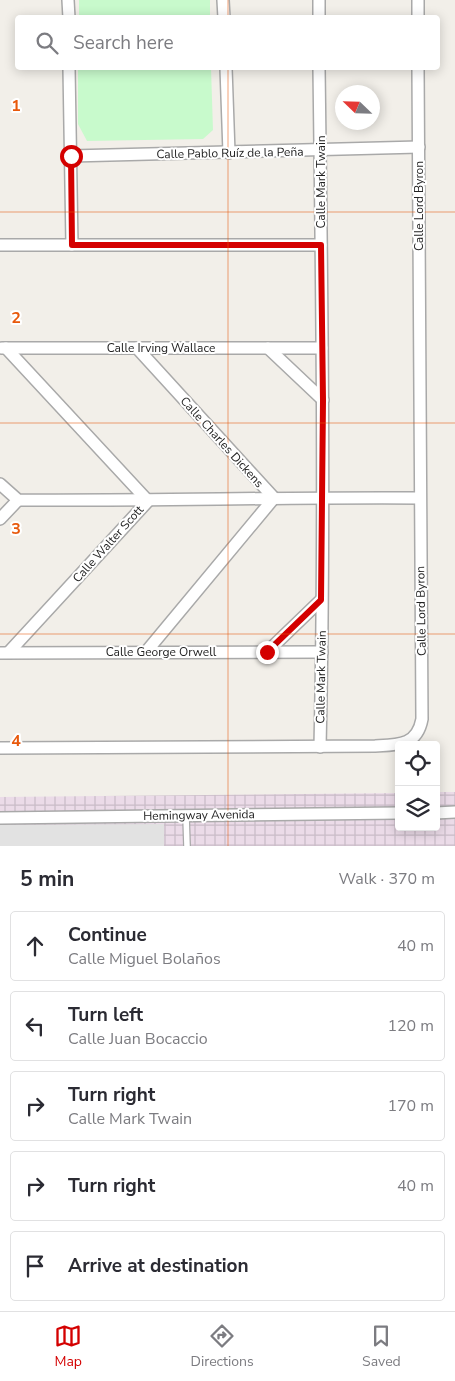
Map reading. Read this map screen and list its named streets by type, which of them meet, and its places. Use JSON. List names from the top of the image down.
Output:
{
  "streets": {
    "street": [
      "Calle Pablo Ruíz de la Peña",
      "Calle Mark Twain",
      "Calle Lord Byron",
      "Calle Irving Wallace",
      "Calle Charles Dickens",
      "Calle Walter Scott",
      "Calle George Orwell",
      "Hemingway Avenida"
    ]
  },
  "crossings": [
    ["Calle Pablo Ruíz de la Peña", "Calle Mark Twain"],
    ["Calle Pablo Ruíz de la Peña", "Calle Lord Byron"],
    ["Calle Mark Twain", "Calle Lord Byron"],
    ["Calle Mark Twain", "Calle Irving Wallace"],
    ["Calle Mark Twain", "Calle George Orwell"],
    ["Calle Irving Wallace", "Calle Charles Dickens"],
    ["Calle Irving Wallace", "Calle Walter Scott"],
    ["Calle Charles Dickens", "Calle George Orwell"],
    ["Calle Walter Scott", "Calle George Orwell"]
  ],
  "north": "top left",
  "page": {
    "search": "Search here",
    "heading": ["5 min", "Walk · 370 m"],
    "list": [
      ["Continue", "Calle Miguel Bolaños", "40 m"],
      ["Turn left", "Calle Juan Bocaccio", "120 m"],
      ["Turn right", "Calle Mark Twain", "170 m"],
      ["Turn right", "40 m"],
      "Arrive at destination"
    ],
    "nav": ["Map", "Directions", "Saved"]
  },
  "grid": {
    "rows": [
      "1",
      "2",
      "3",
      "4"
    ]
  }
}
